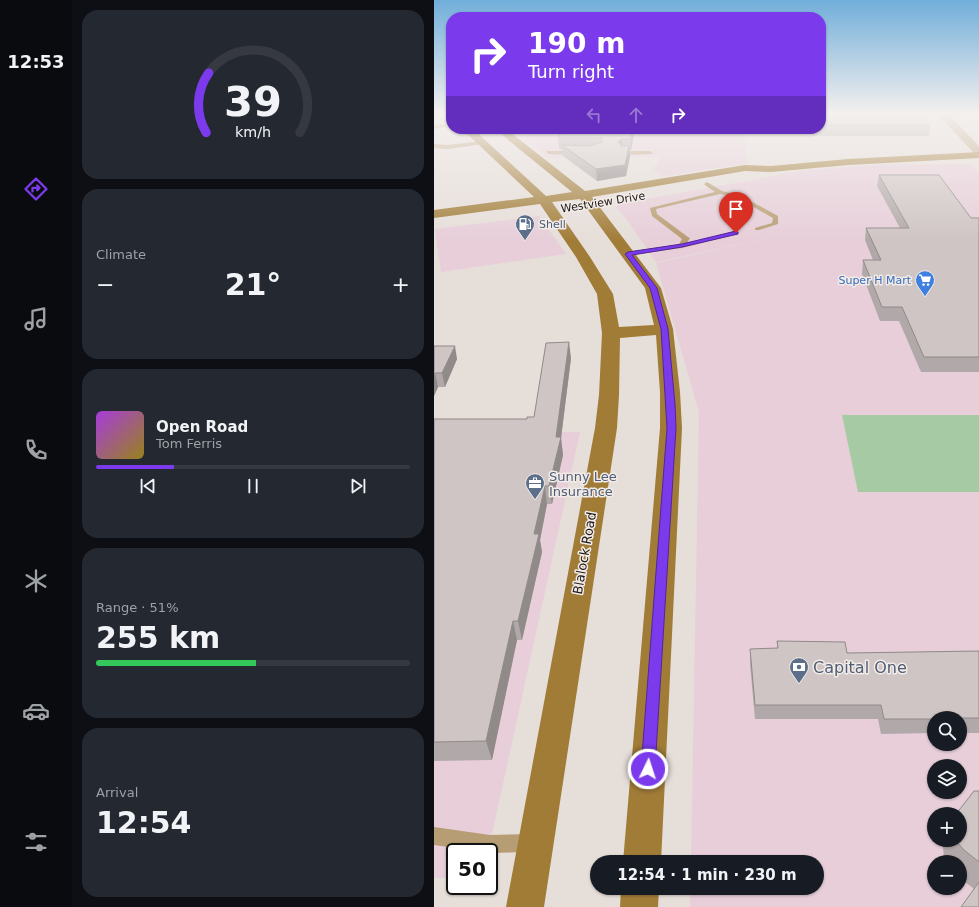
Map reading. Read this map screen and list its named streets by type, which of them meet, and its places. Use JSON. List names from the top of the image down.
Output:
{
  "streets": {
    "main road": ["Westview Drive", "Blalock Road"]
  },
  "crossings": [
    ["Westview Drive", "Blalock Road"]
  ],
  "places": {
    "fuel station": ["Shell"],
    "supermarket": ["Super H Mart"],
    "office": ["Sunny Lee Insurance"],
    "bank": ["Capital One"]
  },
  "page": {
    "tabs": "12:53",
    "turn": ["190 m", "Turn right"],
    "tile": [
      "Climate",
      ["Range · 51%", "255 km"],
      ["Arrival", "12:54"]
    ],
    "heat": ["−", "21°", "+"],
    "song": ["Open Road", "Tom Ferris"],
    "map_buttons": ["+", "−"],
    "limit": "50",
    "trip": "12:54 · 1 min · 230 m",
    "gauge": ["39", "km/h"]
  }
}
